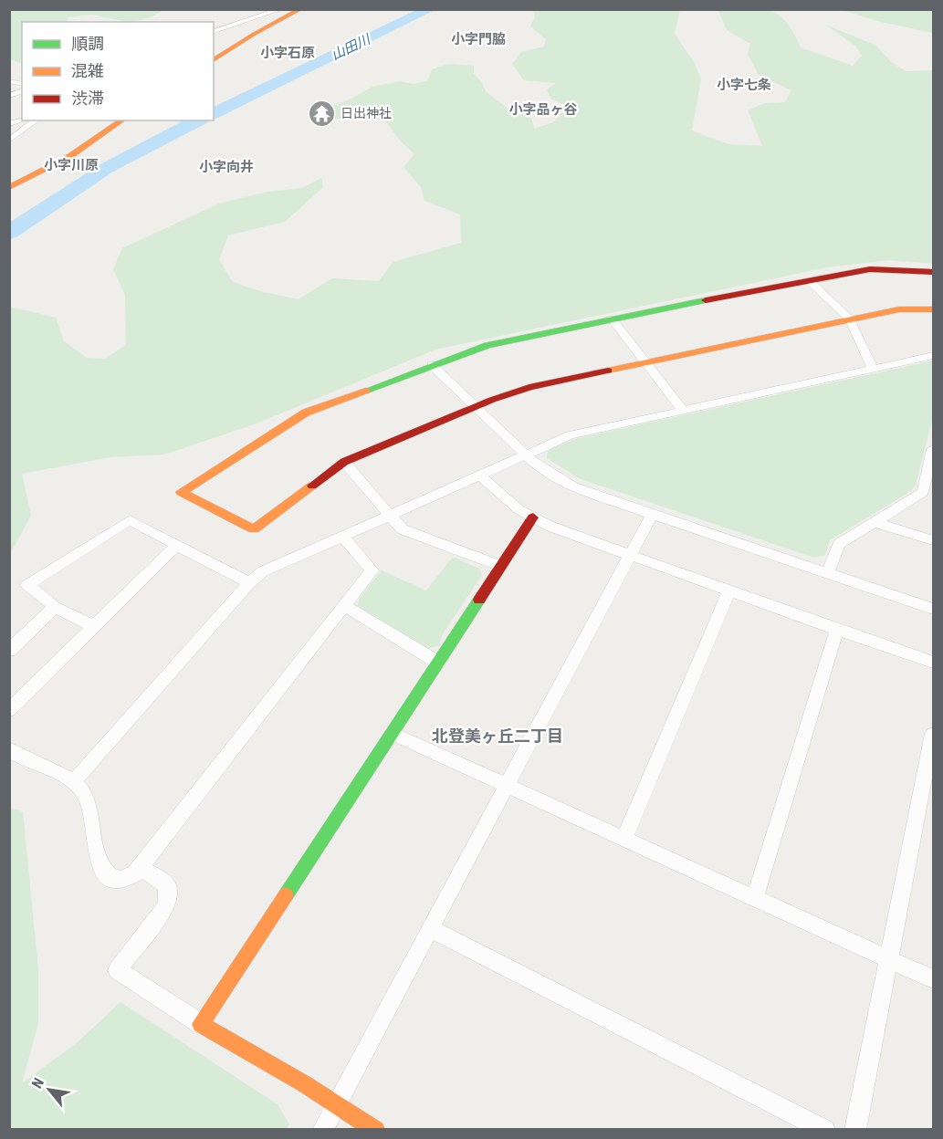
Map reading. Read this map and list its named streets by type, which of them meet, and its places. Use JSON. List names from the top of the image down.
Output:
{
  "districts": [
    "小字門脇",
    "小字石原",
    "小字七条",
    "小字品ヶ谷",
    "小字川原",
    "小字向井",
    "北登美ヶ丘二丁目"
  ],
  "water": ["山田川"],
  "places": {
    "temple": ["日出神社"]
  },
  "legend": ["順調", "混雑", "渋滞"],
  "north": "top left"
}
